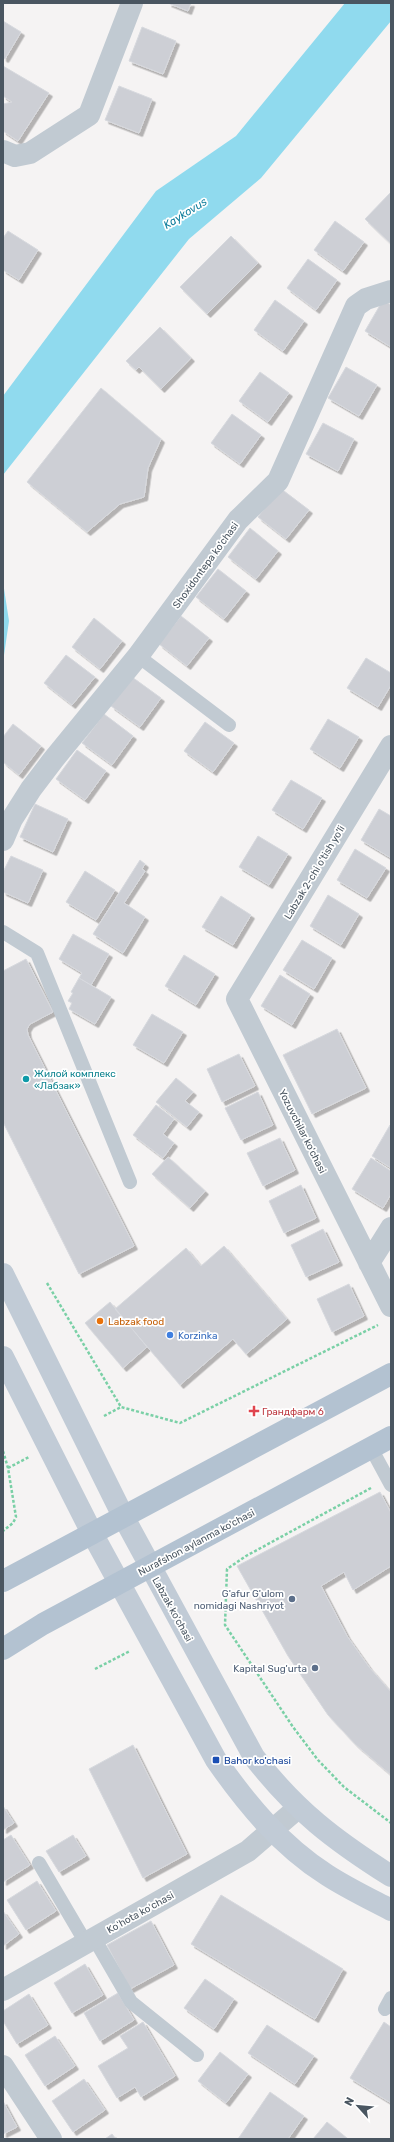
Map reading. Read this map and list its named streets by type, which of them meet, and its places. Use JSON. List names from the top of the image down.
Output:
{
  "streets": {
    "main road": ["Nurafshon aylanma ko'chasi", "Labzak ko'chasi"],
    "street": [
      "Shoxidontepa ko'chasi",
      "Labzak 2-chi o'tish yo'li",
      "Yozuvchilar ko'chasi",
      "Koʻhota koʻchasi"
    ]
  },
  "crossings": [
    ["Labzak 2-chi o'tish yo'li", "Yozuvchilar ko'chasi"],
    ["Nurafshon aylanma ko'chasi", "Labzak ko'chasi"],
    ["Labzak ko'chasi", "Koʻhota koʻchasi"]
  ],
  "water": ["Kaykovus"],
  "places": {
    "other": [
      "Жилой комплекс «Лабзак»",
      "Labzak food",
      "Korzinka",
      "G'afur G'ulom nomidagi Nashriyot",
      "Kapital Sug'urta"
    ],
    "health": ["Грандфарм 6"],
    "transit": ["Bahor ko'chasi"]
  },
  "north": "top left"
}
